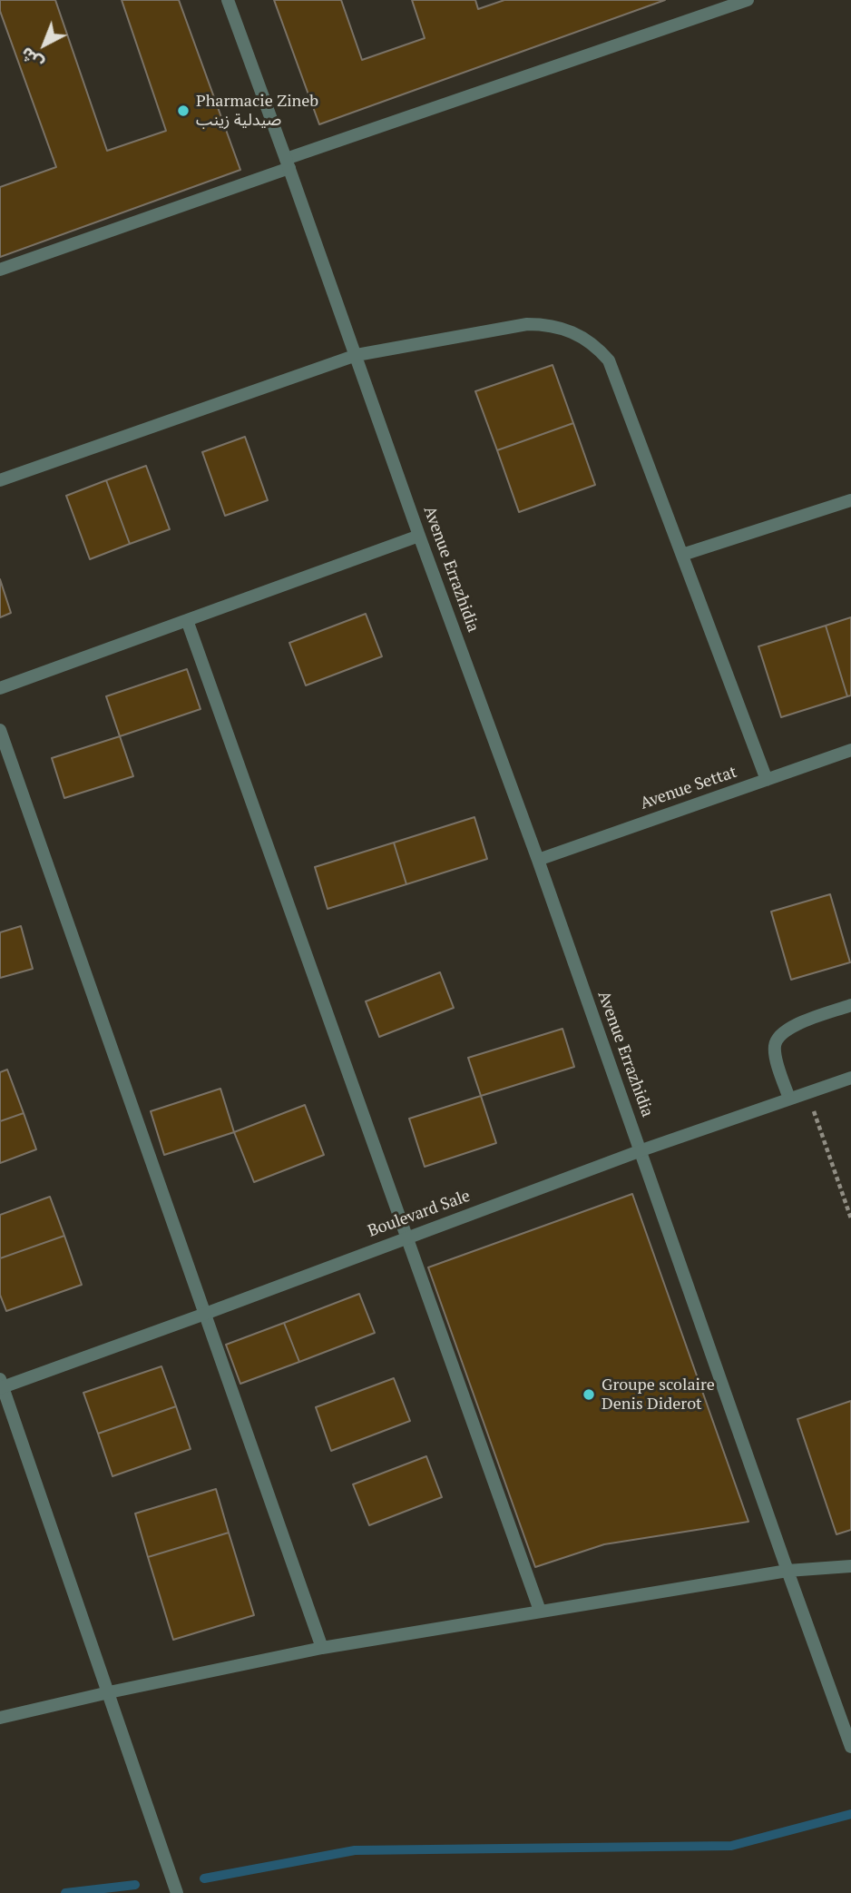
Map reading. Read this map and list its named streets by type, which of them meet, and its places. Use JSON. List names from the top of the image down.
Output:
{
  "streets": {
    "street": ["Avenue Errazhidia", "Avenue Settat", "Boulevard Sale"]
  },
  "crossings": [
    ["Avenue Errazhidia", "Avenue Settat"],
    ["Avenue Errazhidia", "Boulevard Sale"]
  ],
  "places": ["Pharmacie Zineb صيدلية زينب", "Groupe scolaire Denis Diderot"],
  "north": "bottom left"
}
